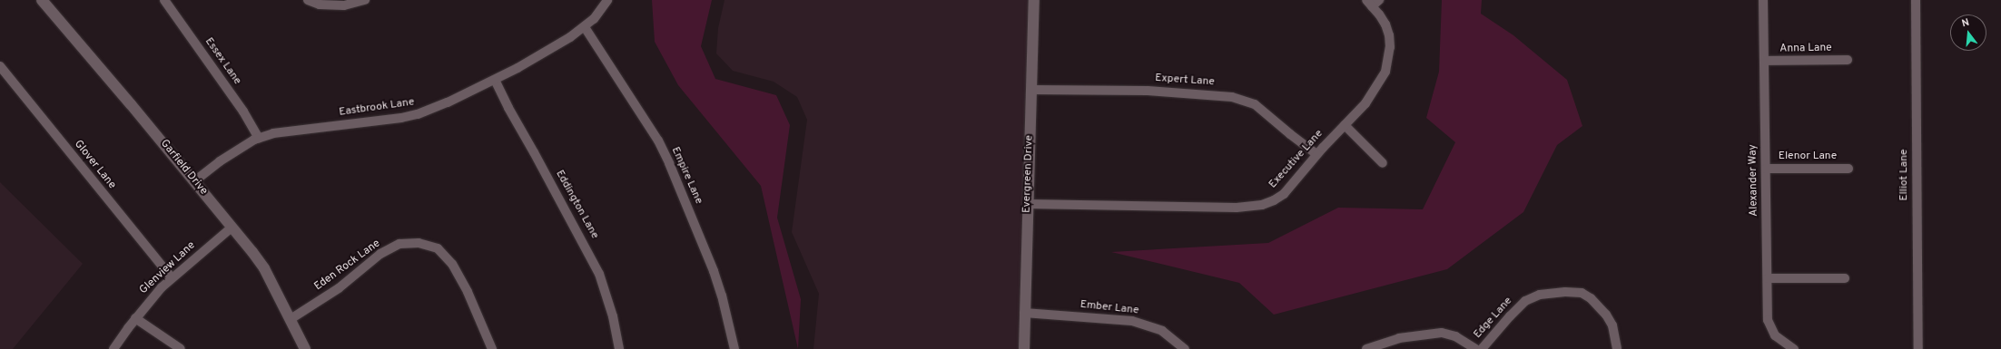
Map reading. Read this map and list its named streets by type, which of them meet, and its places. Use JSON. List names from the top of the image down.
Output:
{
  "streets": {
    "street": [
      "Anna Lane",
      "Essex Lane",
      "Expert Lane",
      "Eastbrook Lane",
      "Elenor Lane",
      "Executive Lane",
      "Glover Lane",
      "Garfield Drive",
      "Evergreen Drive",
      "Elliot Lane",
      "Empire Lane",
      "Alexander Way",
      "Eddington Lane",
      "Eden Rock Lane",
      "Glenview Lane",
      "Ember Lane",
      "Edge Lane"
    ]
  },
  "crossings": [
    ["Anna Lane", "Alexander Way"],
    ["Essex Lane", "Eastbrook Lane"],
    ["Expert Lane", "Executive Lane"],
    ["Expert Lane", "Evergreen Drive"],
    ["Eastbrook Lane", "Garfield Drive"],
    ["Eastbrook Lane", "Empire Lane"],
    ["Eastbrook Lane", "Eddington Lane"],
    ["Elenor Lane", "Alexander Way"],
    ["Executive Lane", "Evergreen Drive"],
    ["Glover Lane", "Glenview Lane"],
    ["Garfield Drive", "Eden Rock Lane"],
    ["Garfield Drive", "Glenview Lane"],
    ["Evergreen Drive", "Ember Lane"]
  ],
  "north": "top"
}
